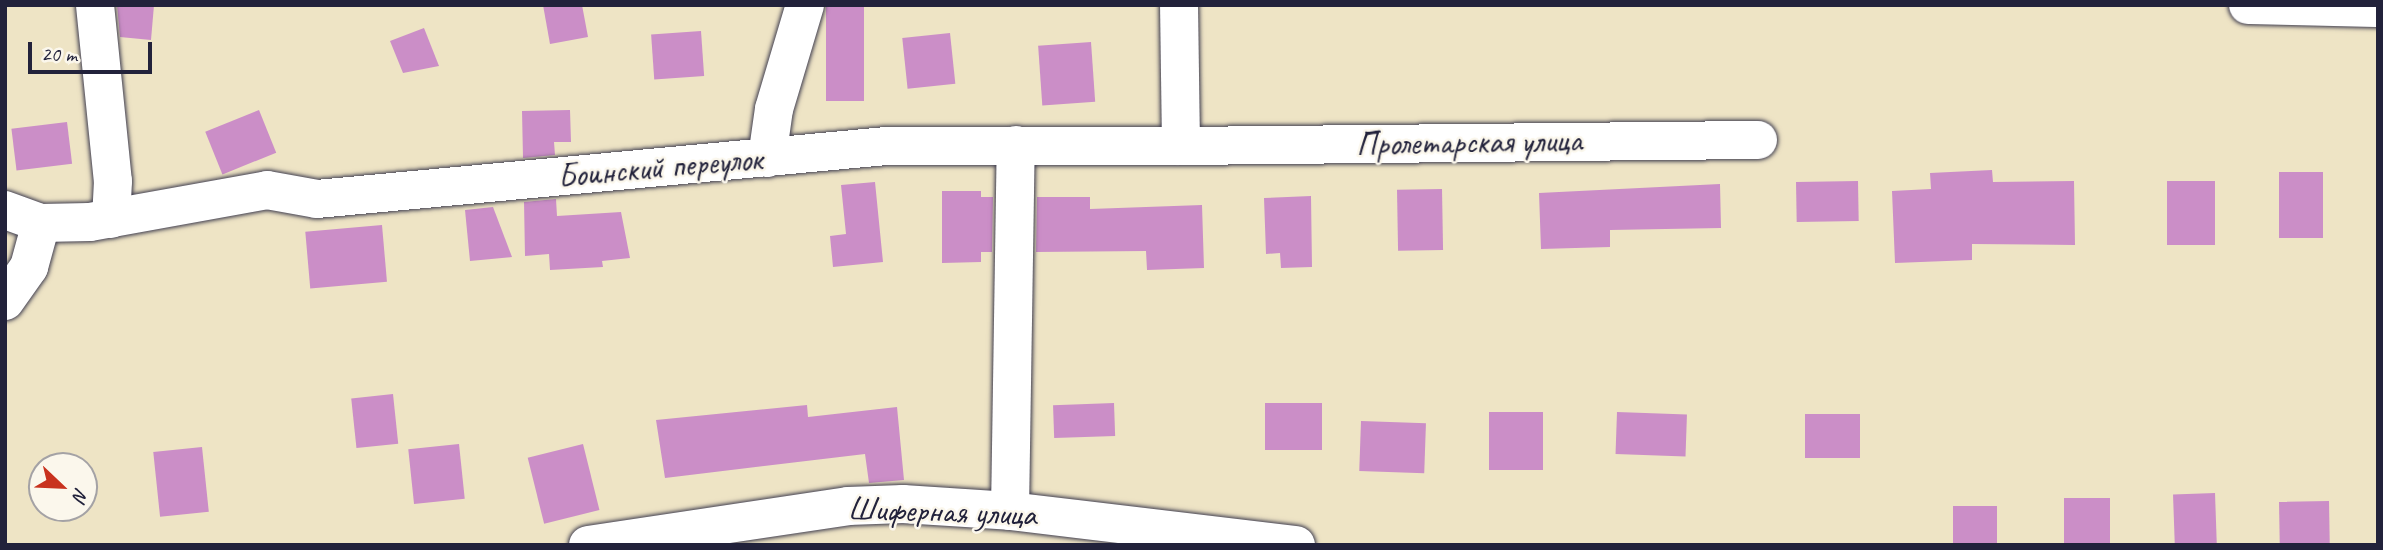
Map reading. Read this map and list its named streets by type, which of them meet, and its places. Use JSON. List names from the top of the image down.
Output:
{
  "streets": {
    "street": ["Пролетарская улица", "Боинский переулок", "Шиферная улица"]
  },
  "crossings": [
    ["Пролетарская улица", "Боинский переулок"]
  ],
  "scale_bar": "20 m",
  "north": "bottom right"
}
